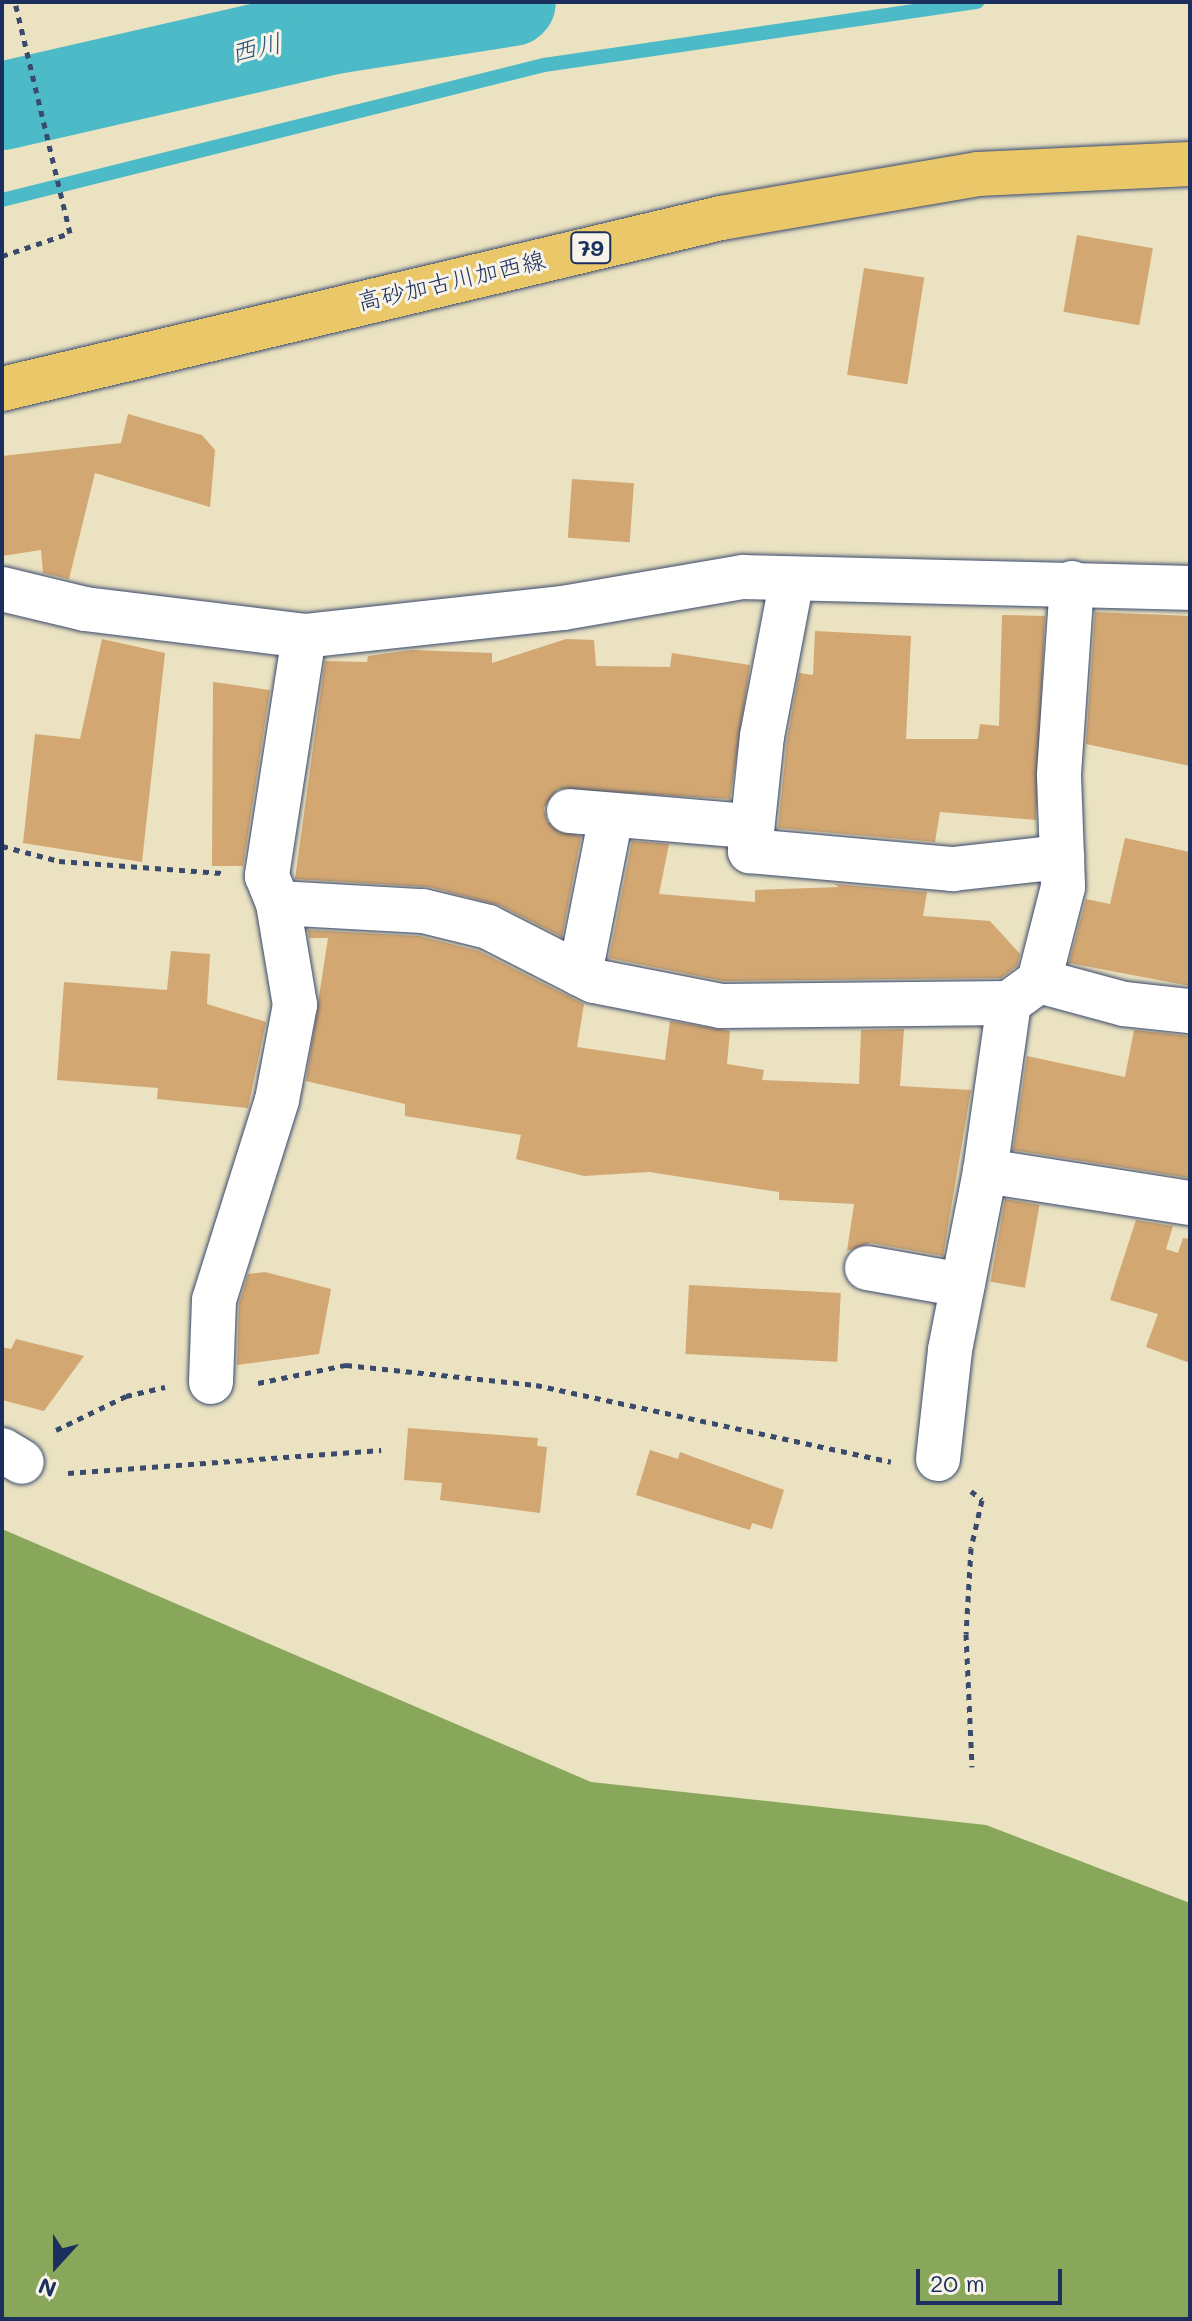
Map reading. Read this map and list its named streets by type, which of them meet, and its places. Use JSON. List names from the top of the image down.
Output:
{
  "streets": {
    "main road": ["79", "高砂加古川加西線"]
  },
  "water": ["西川"],
  "scale_bar": "20 m",
  "north": "bottom"
}
